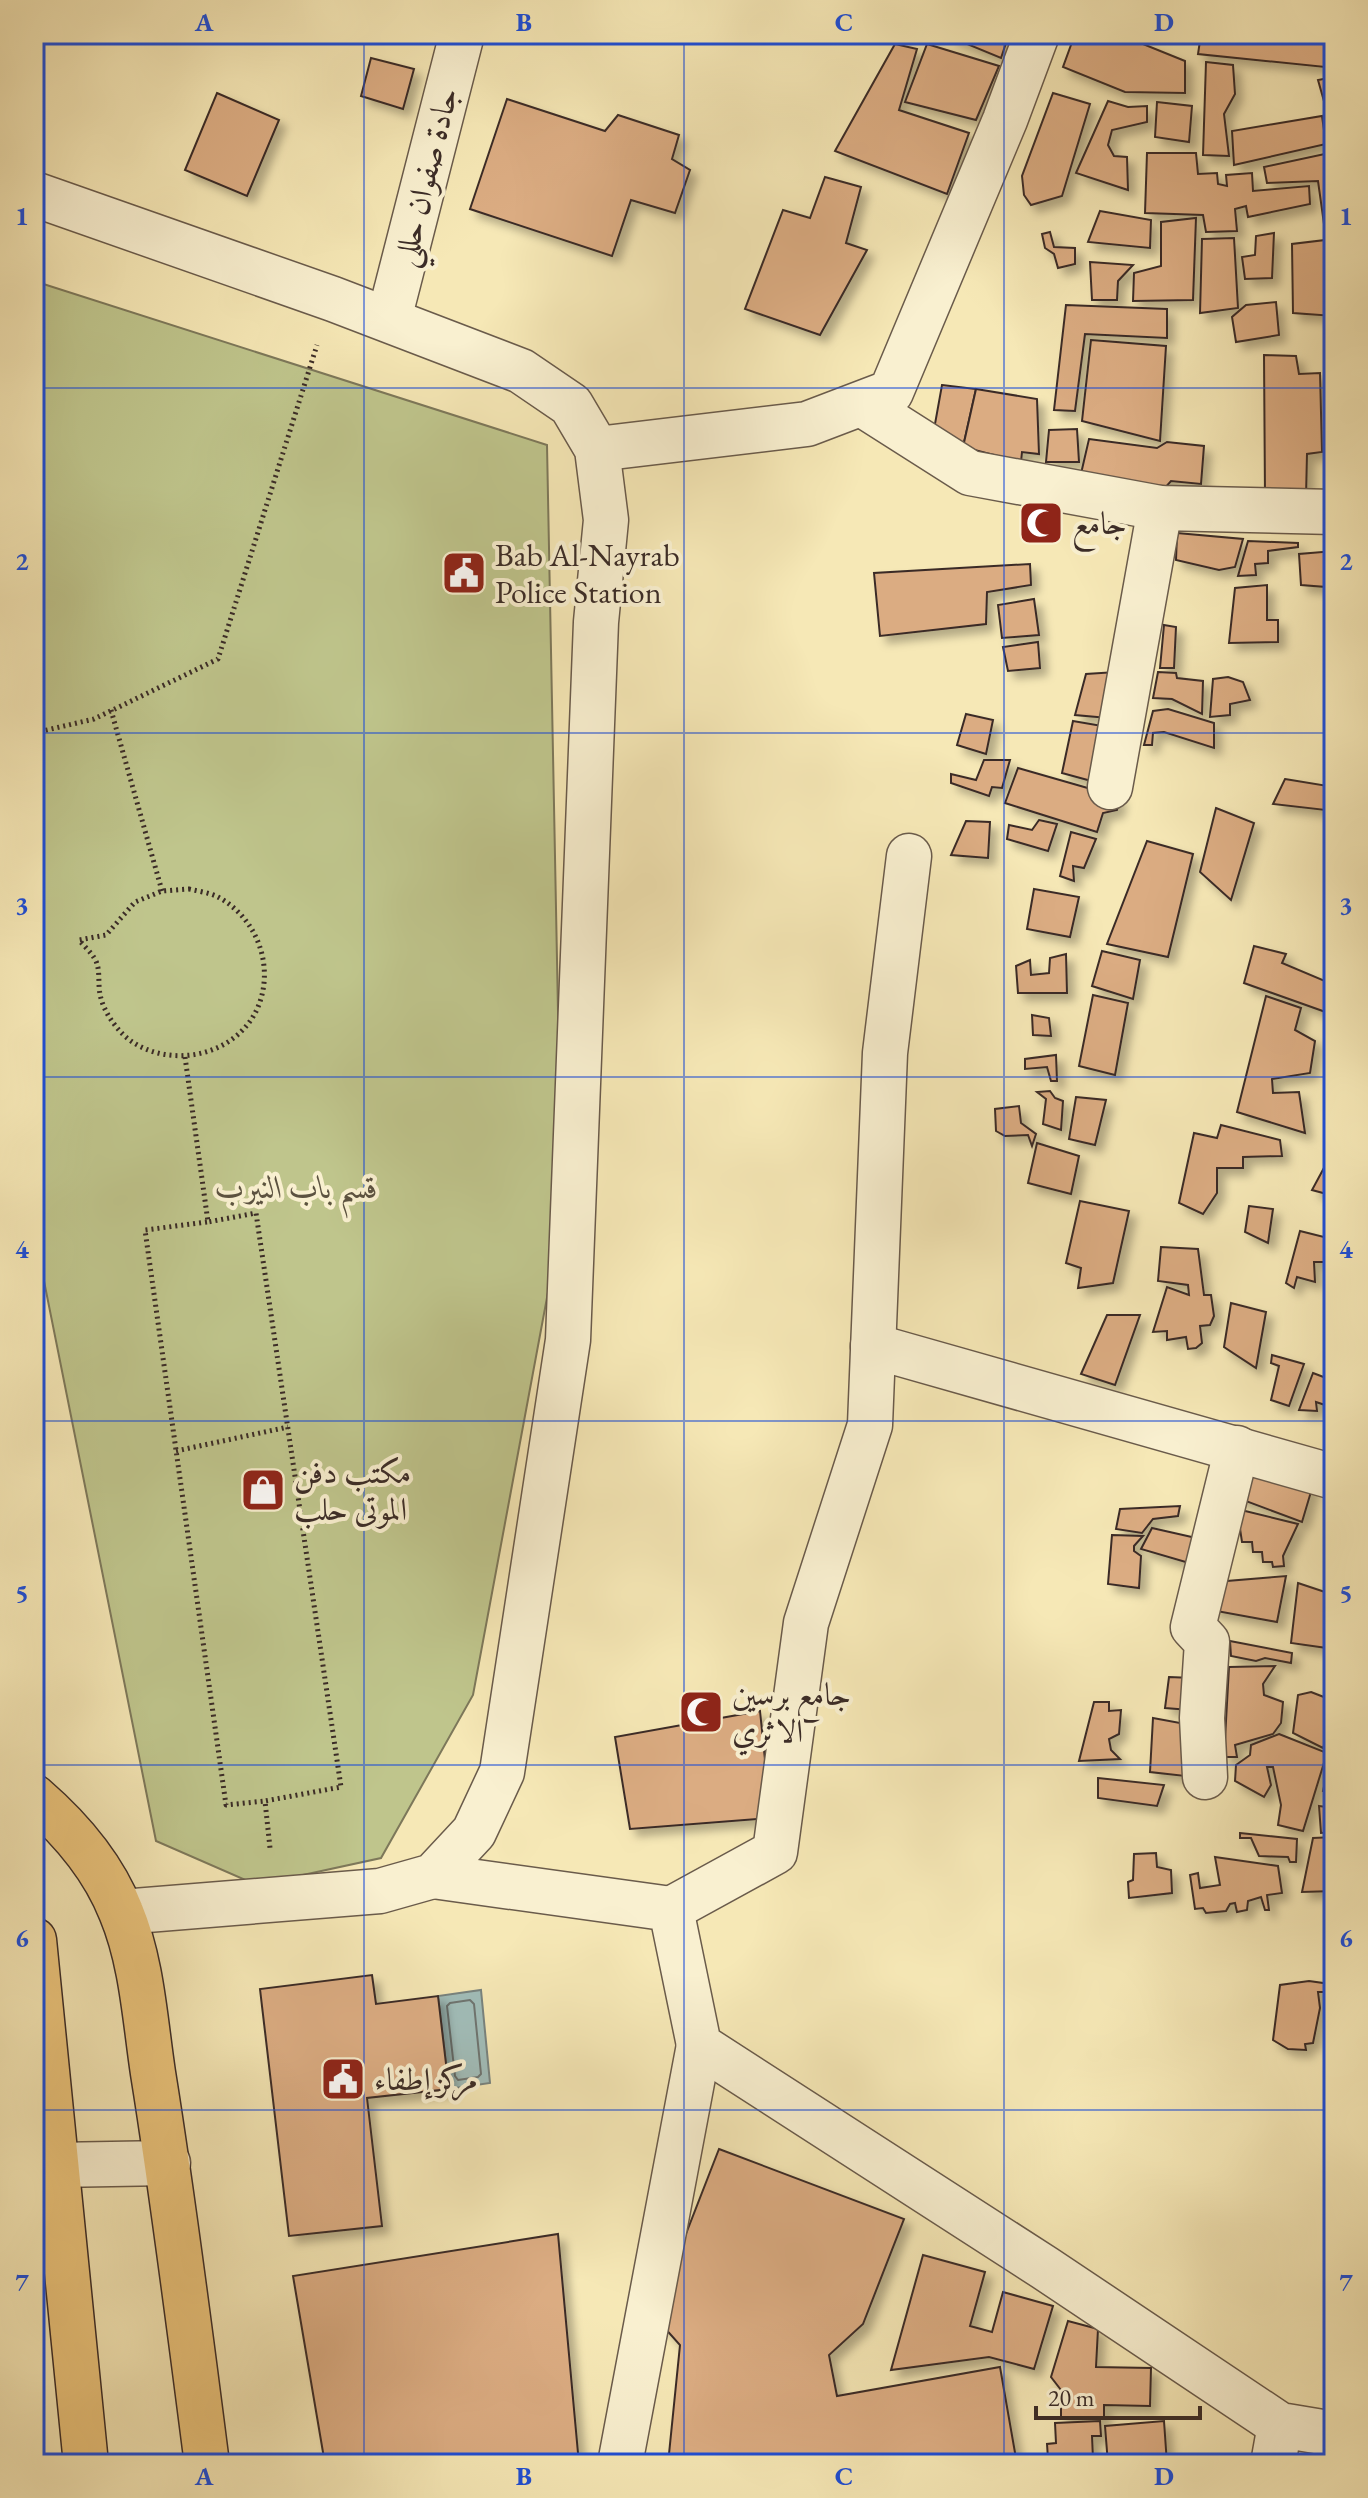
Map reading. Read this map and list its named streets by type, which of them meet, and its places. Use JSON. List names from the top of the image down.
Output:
{
  "streets": {
    "street": ["جادة صفوان حللي"]
  },
  "parks": ["قسم باب النيرب"],
  "places": {
    "mosque": ["جامع", "جامع برسين الاثري"],
    "public building": ["Bab Al-Nayrab Police Station", "مركز إطفاء"],
    "shop": ["مكتب دفن الموتى حلب"]
  },
  "scale_bar": "20 m",
  "grid": {
    "columns": [
      "A",
      "B",
      "C",
      "D"
    ],
    "rows": [
      "1",
      "2",
      "3",
      "4",
      "5",
      "6",
      "7"
    ]
  }
}
